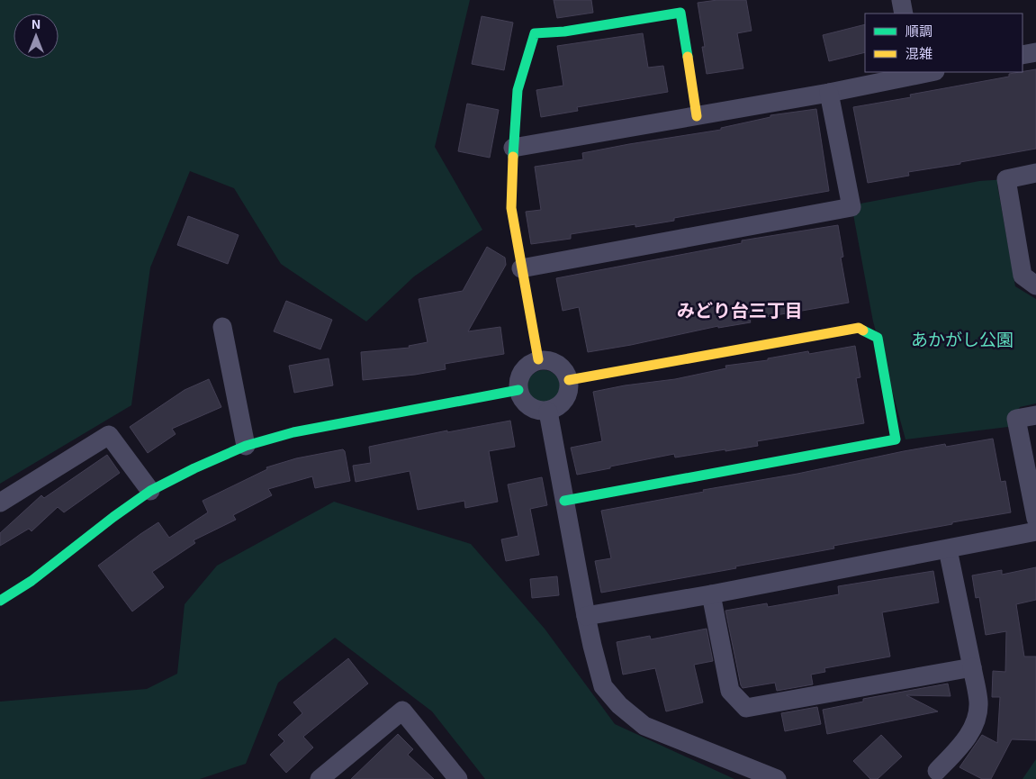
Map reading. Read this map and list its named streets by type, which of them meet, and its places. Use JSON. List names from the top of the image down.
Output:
{
  "districts": ["みどり台三丁目"],
  "parks": ["あかがし公園"],
  "legend": ["順調", "混雑"],
  "north": "top"
}
